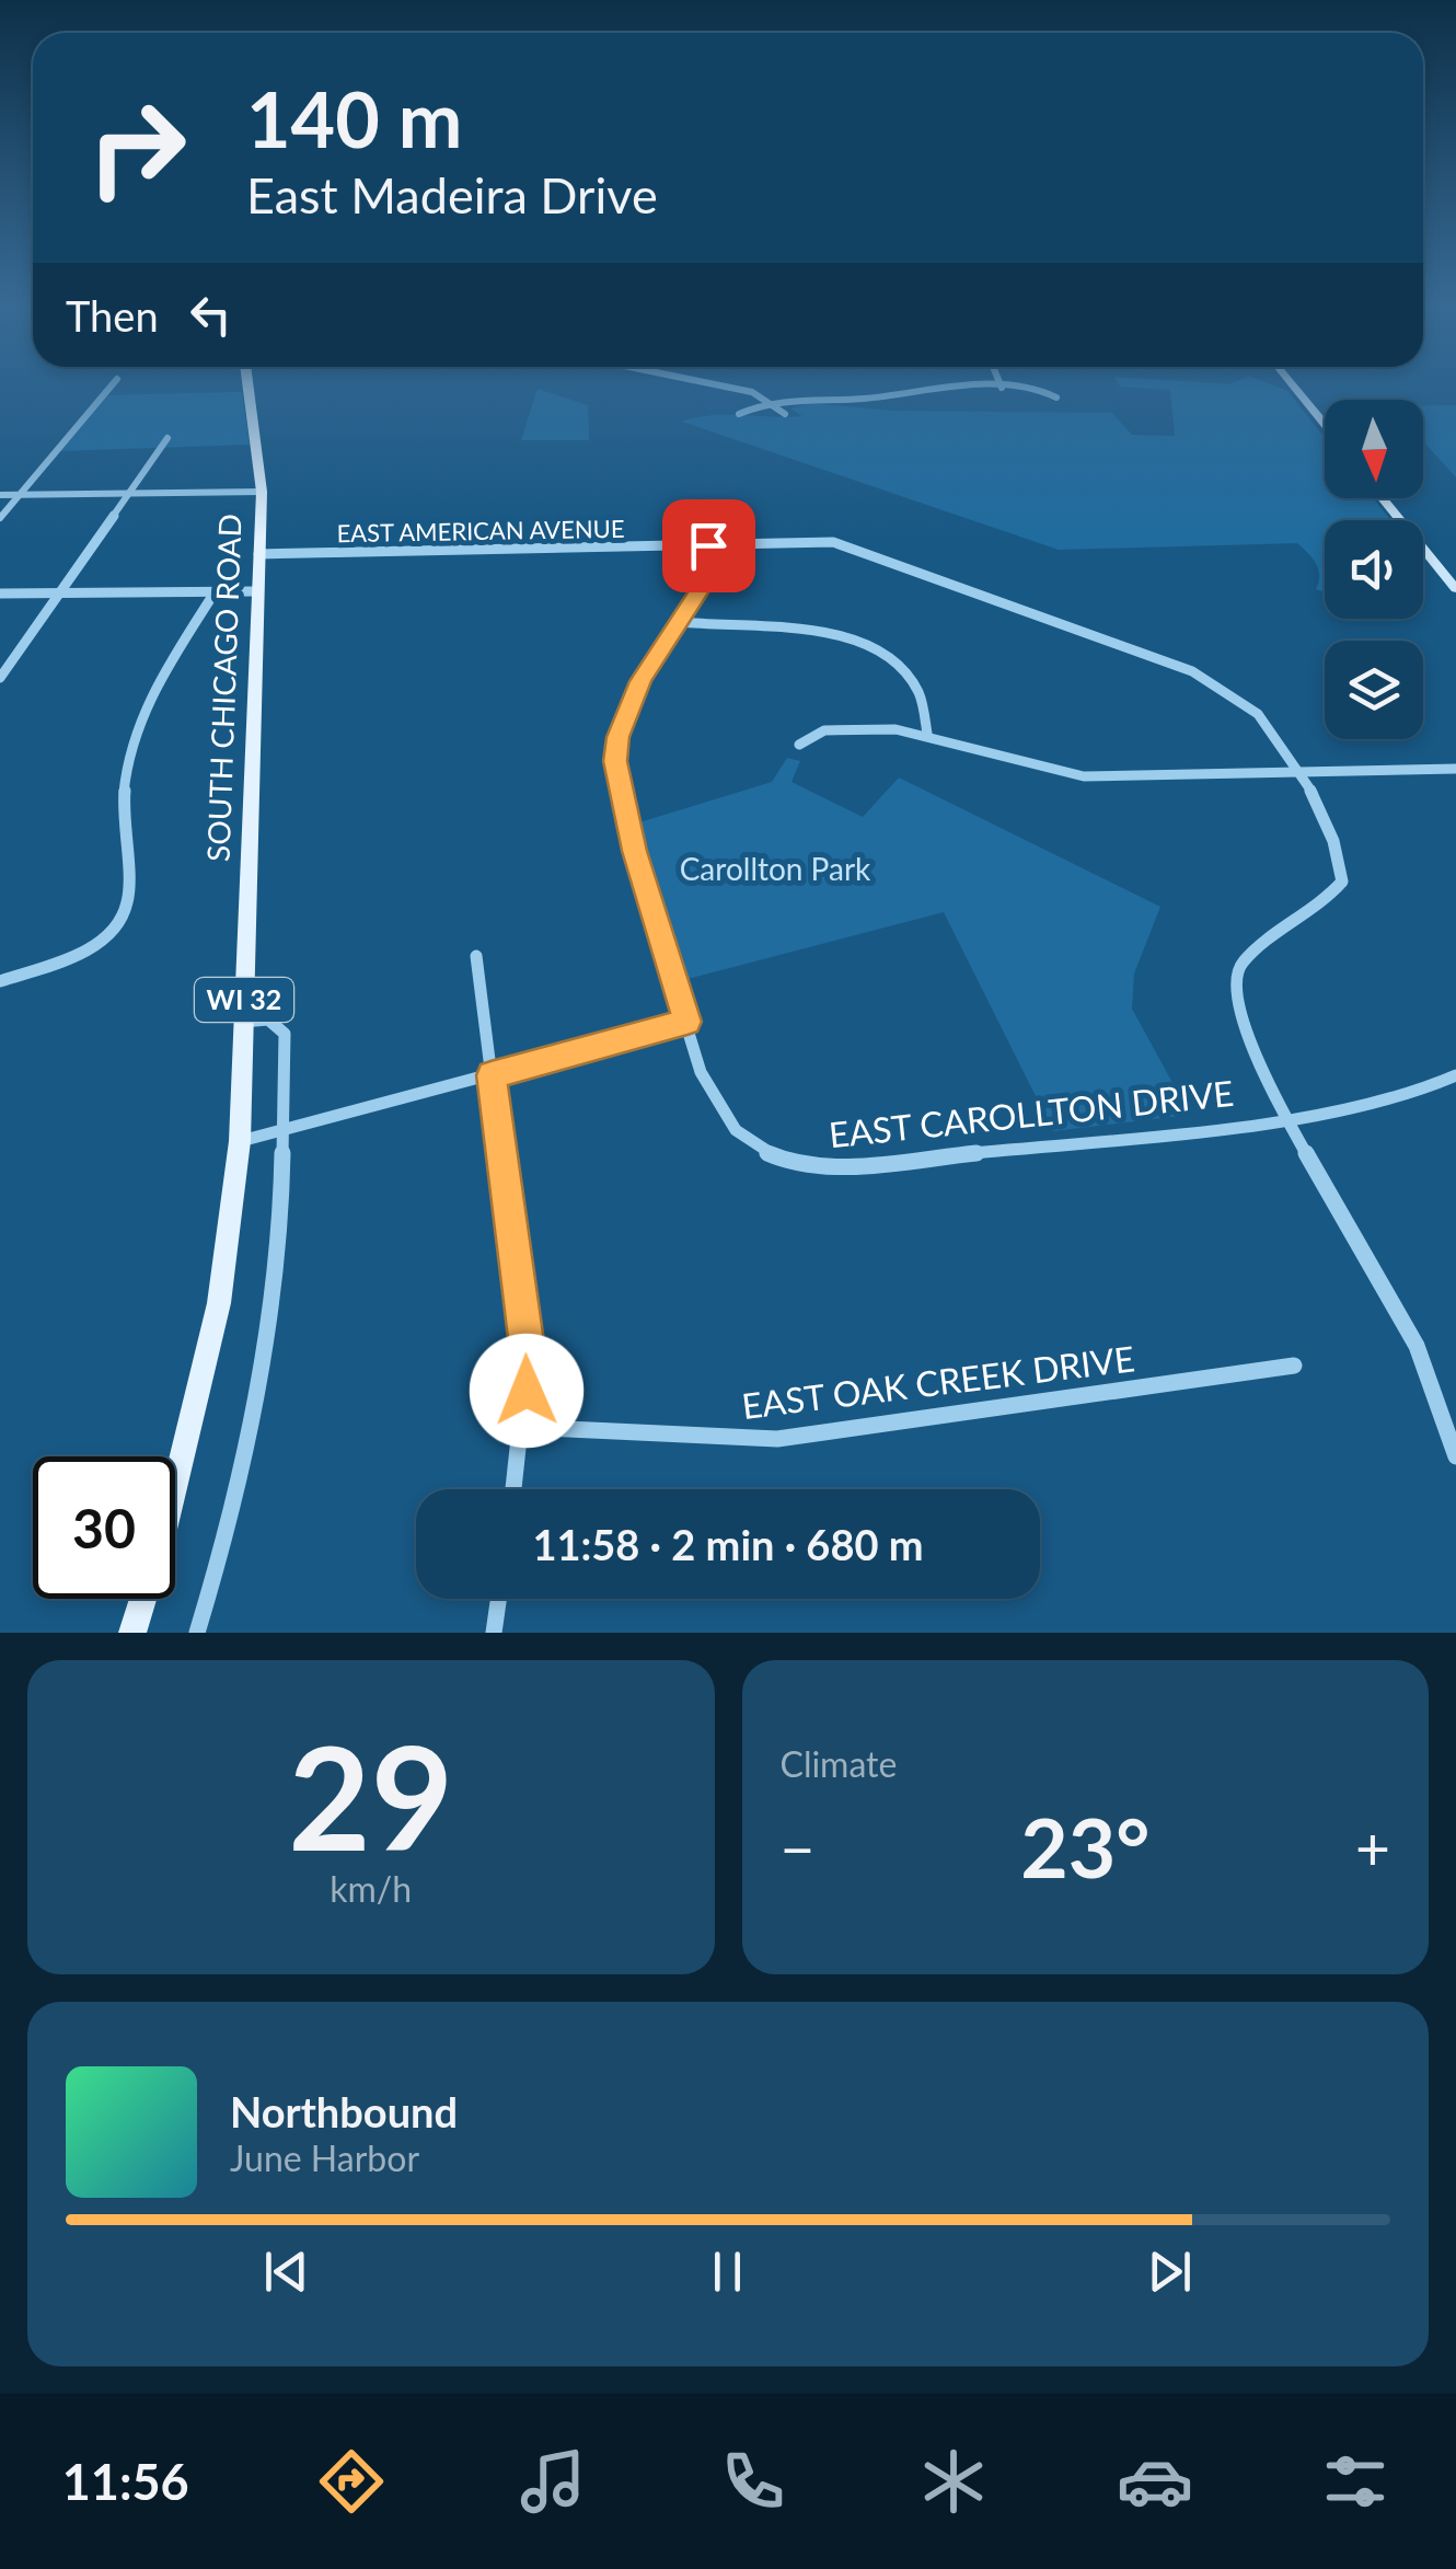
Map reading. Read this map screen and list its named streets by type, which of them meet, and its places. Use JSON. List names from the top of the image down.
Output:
{
  "streets": {
    "main road": ["SOUTH CHICAGO ROAD", "WI 32"],
    "street": ["EAST AMERICAN AVENUE", "EAST CAROLLTON DRIVE", "EAST OAK CREEK DRIVE"]
  },
  "crossings": [
    ["EAST AMERICAN AVENUE", "SOUTH CHICAGO ROAD"],
    ["EAST AMERICAN AVENUE", "EAST CAROLLTON DRIVE"]
  ],
  "parks": ["Carollton Park"],
  "north": "bottom",
  "page": {
    "turn": ["140 m", "East Madeira Drive"],
    "then": "Then",
    "limit": "30",
    "trip": "11:58 · 2 min · 680 m",
    "tile": [
      ["29", "km/h"],
      "Climate"
    ],
    "heat": ["−", "23°", "+"],
    "song": ["Northbound", "June Harbor"],
    "tabs": "11:56"
  }
}
